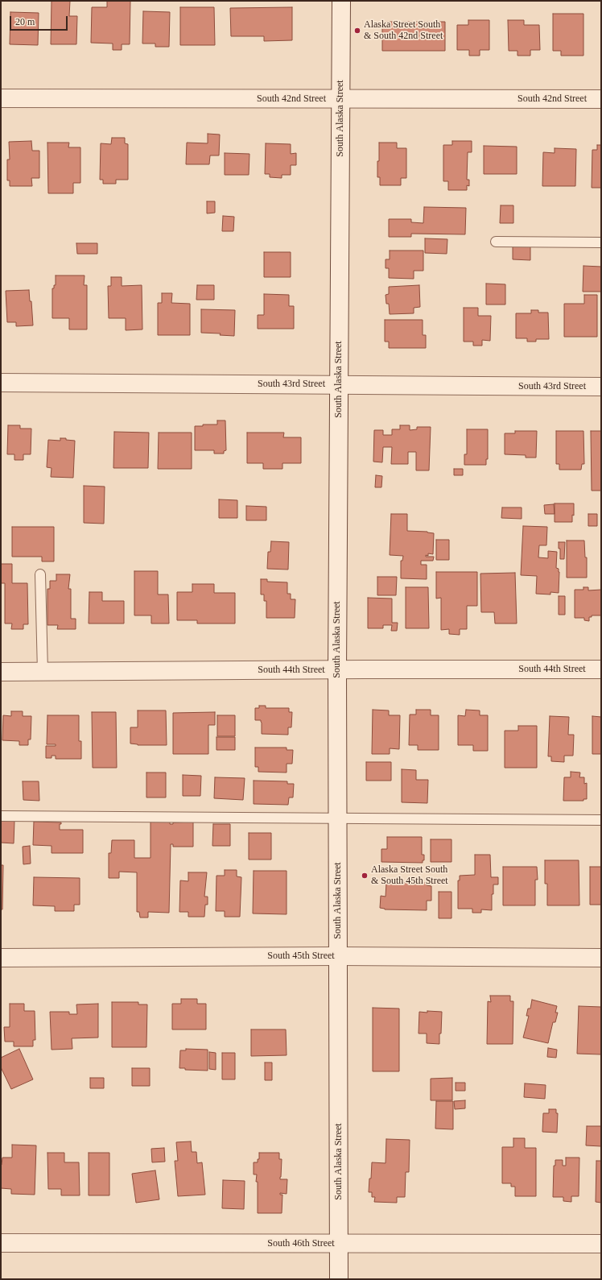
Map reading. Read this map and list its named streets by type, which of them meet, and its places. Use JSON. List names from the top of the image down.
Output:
{
  "streets": {
    "street": [
      "South 42nd Street",
      "South Alaska Street",
      "South 43rd Street",
      "South 44th Street",
      "South 45th Street",
      "South 46th Street"
    ]
  },
  "crossings": [
    ["South 42nd Street", "South Alaska Street"],
    ["South Alaska Street", "South 43rd Street"],
    ["South Alaska Street", "South 44th Street"],
    ["South Alaska Street", "South 45th Street"],
    ["South Alaska Street", "South 46th Street"]
  ],
  "places": ["Alaska Street South & South 42nd Street", "Alaska Street South & South 45th Street"],
  "scale_bar": "20 m"
}
